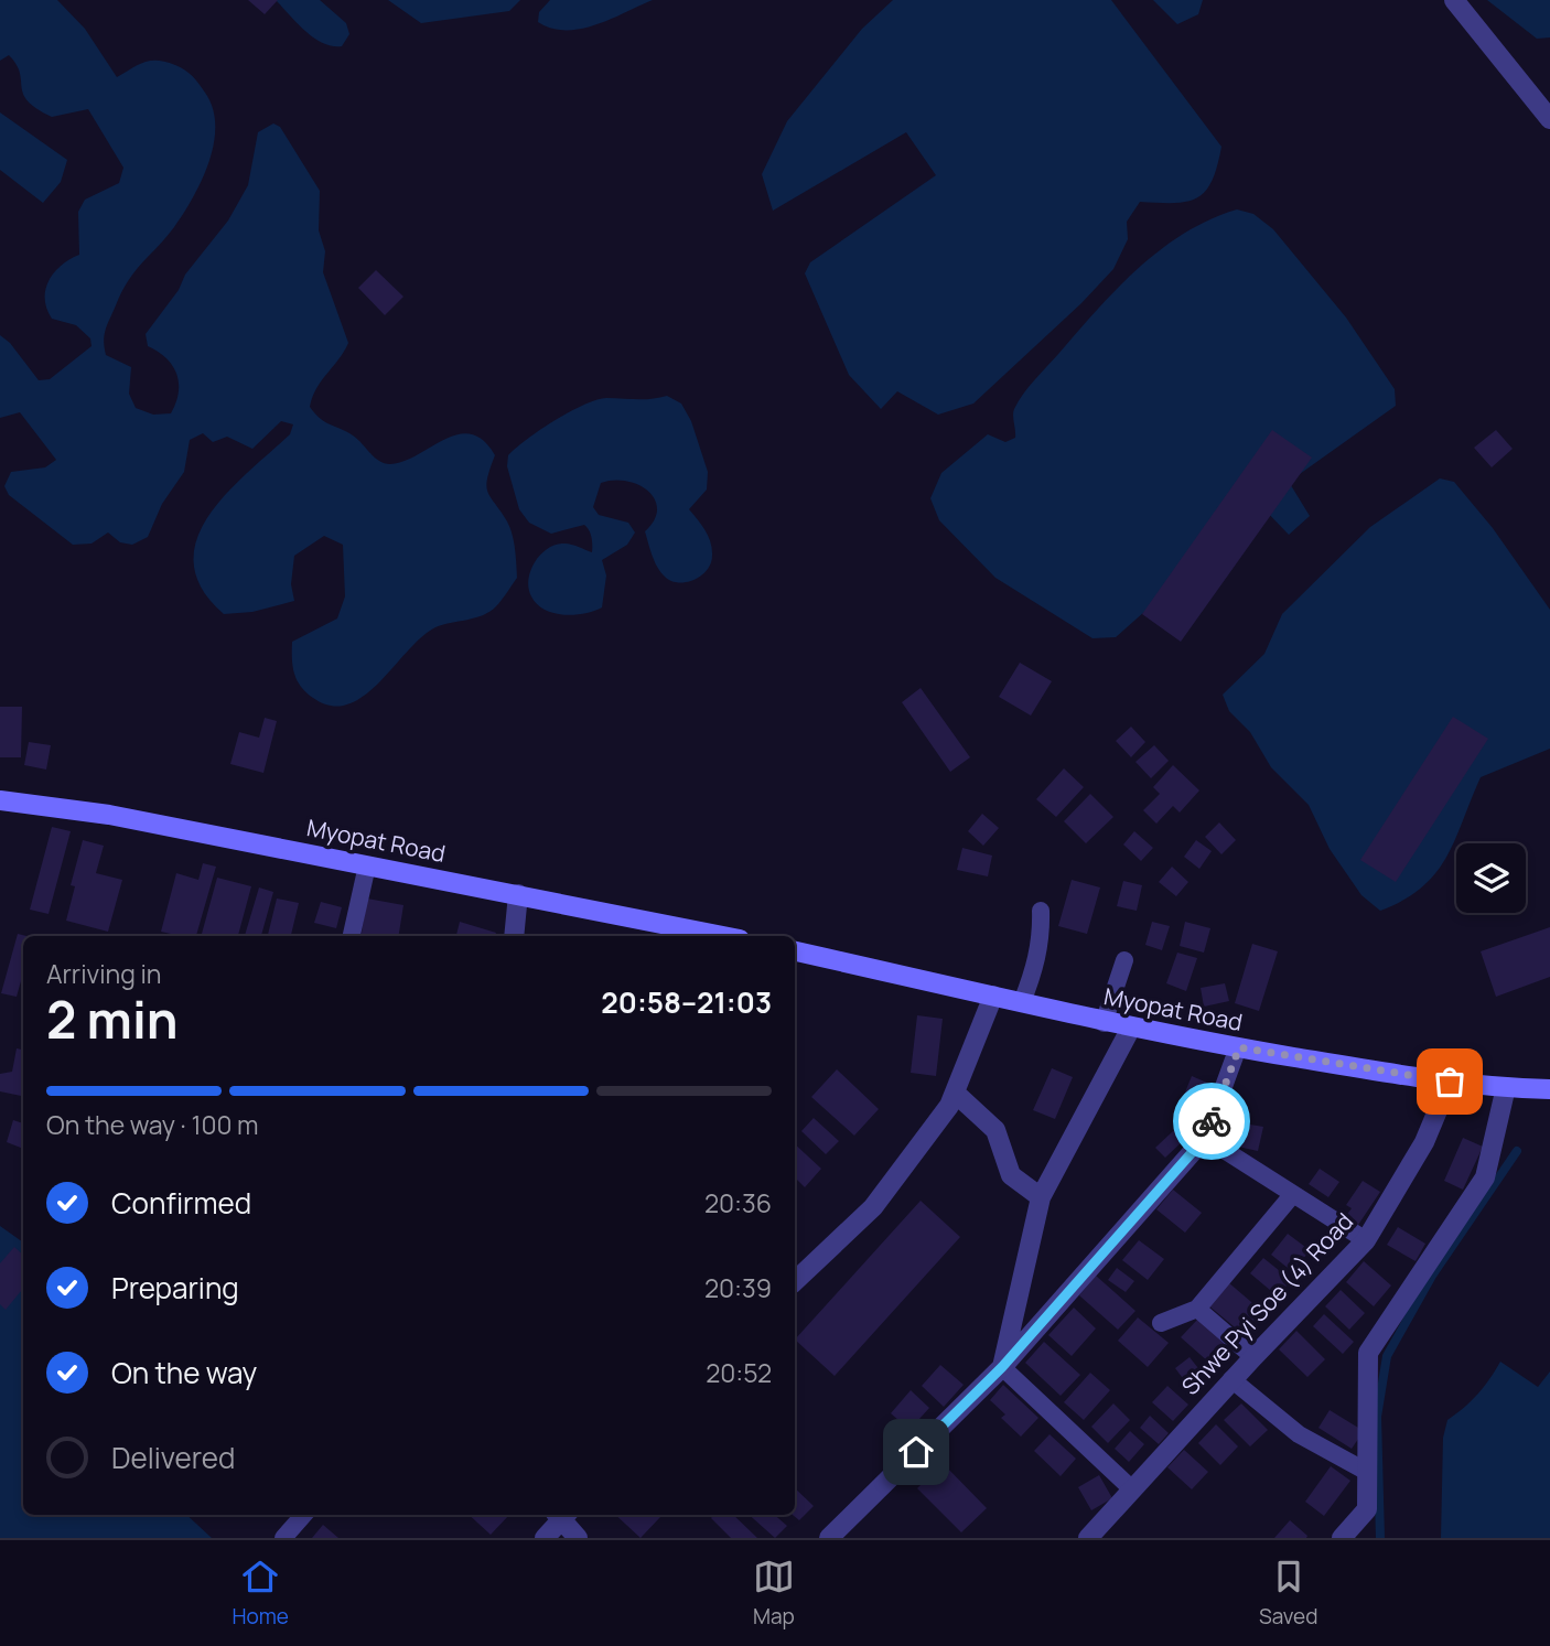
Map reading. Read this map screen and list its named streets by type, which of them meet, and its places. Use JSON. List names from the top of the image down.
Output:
{
  "streets": {
    "main road": ["Myopat Road"],
    "street": ["Shwe Pyi Soe (4) Road"]
  },
  "crossings": [
    ["Myopat Road", "Shwe Pyi Soe (4) Road"]
  ],
  "page": {
    "heading": ["2 min", "Arriving in", "20:58–21:03"],
    "bar": "On the way · 100 m",
    "list": [
      ["Confirmed", "20:36"],
      ["Preparing", "20:39"],
      ["On the way", "20:52"],
      "Delivered"
    ],
    "tabs": ["Home", "Map", "Saved"]
  }
}
